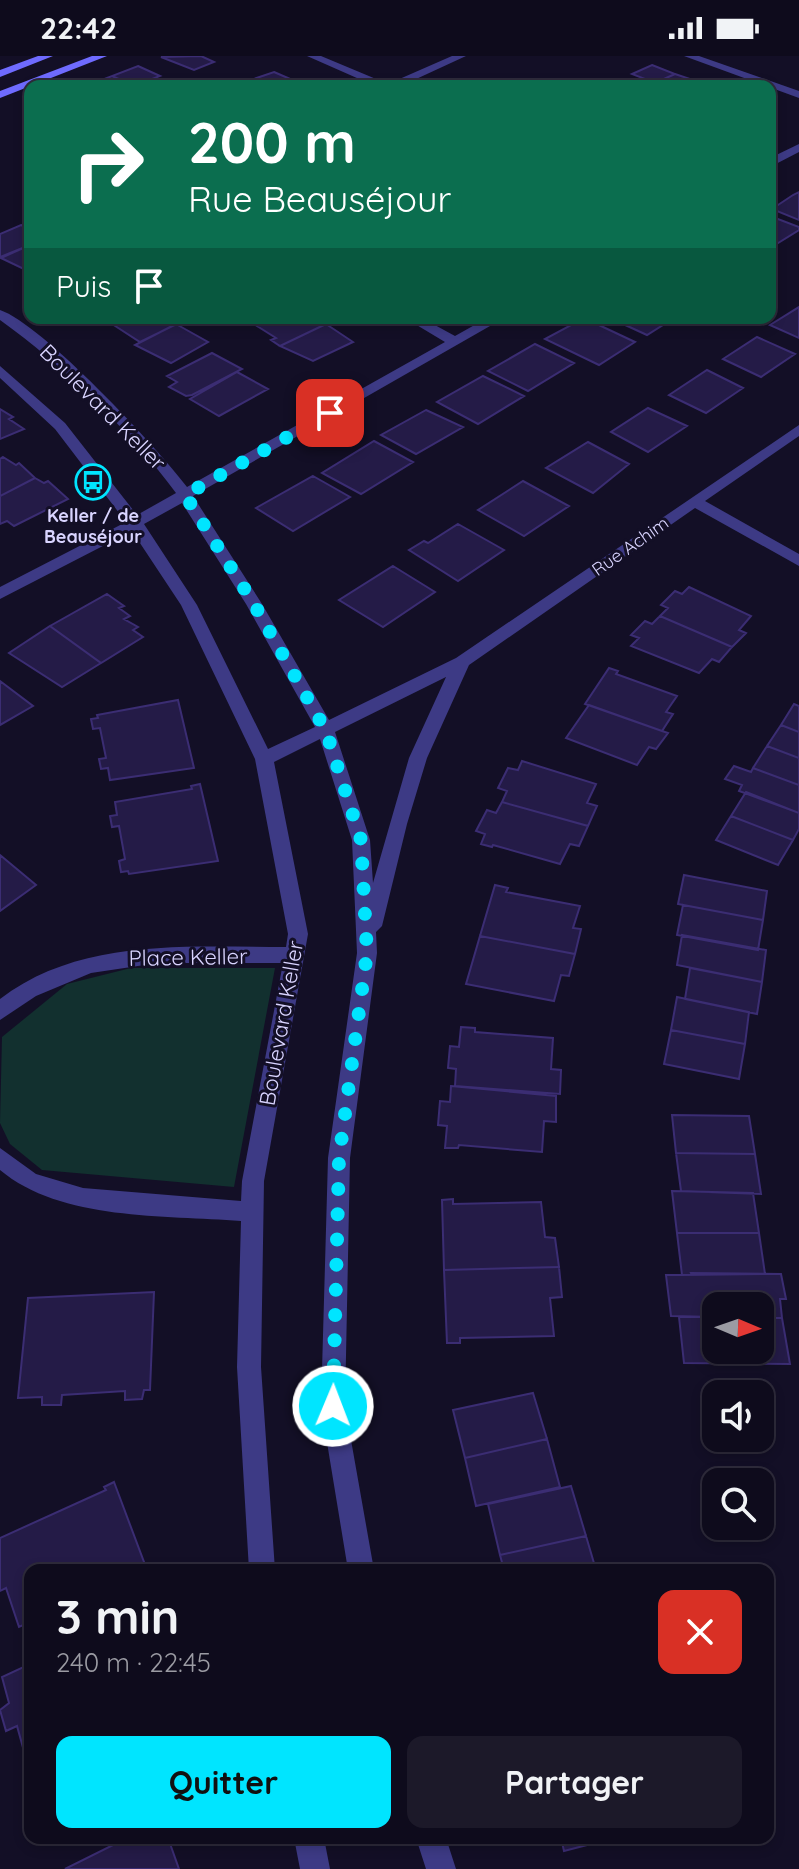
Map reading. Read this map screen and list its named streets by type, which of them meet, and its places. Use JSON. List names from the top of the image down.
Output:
{
  "streets": {
    "street": ["Boulevard Keller", "Rue Achim", "Place Keller"]
  },
  "crossings": [
    ["Boulevard Keller", "Rue Achim"],
    ["Boulevard Keller", "Place Keller"]
  ],
  "places": {
    "bus stop": ["Keller / de Beauséjour"]
  },
  "north": "right",
  "page": {
    "status": "22:42",
    "turn": ["200 m", "Rue Beauséjour"],
    "then": "Puis",
    "heading": ["3 min", "240 m · 22:45"],
    "buttons": ["Quitter", "Partager"]
  }
}
